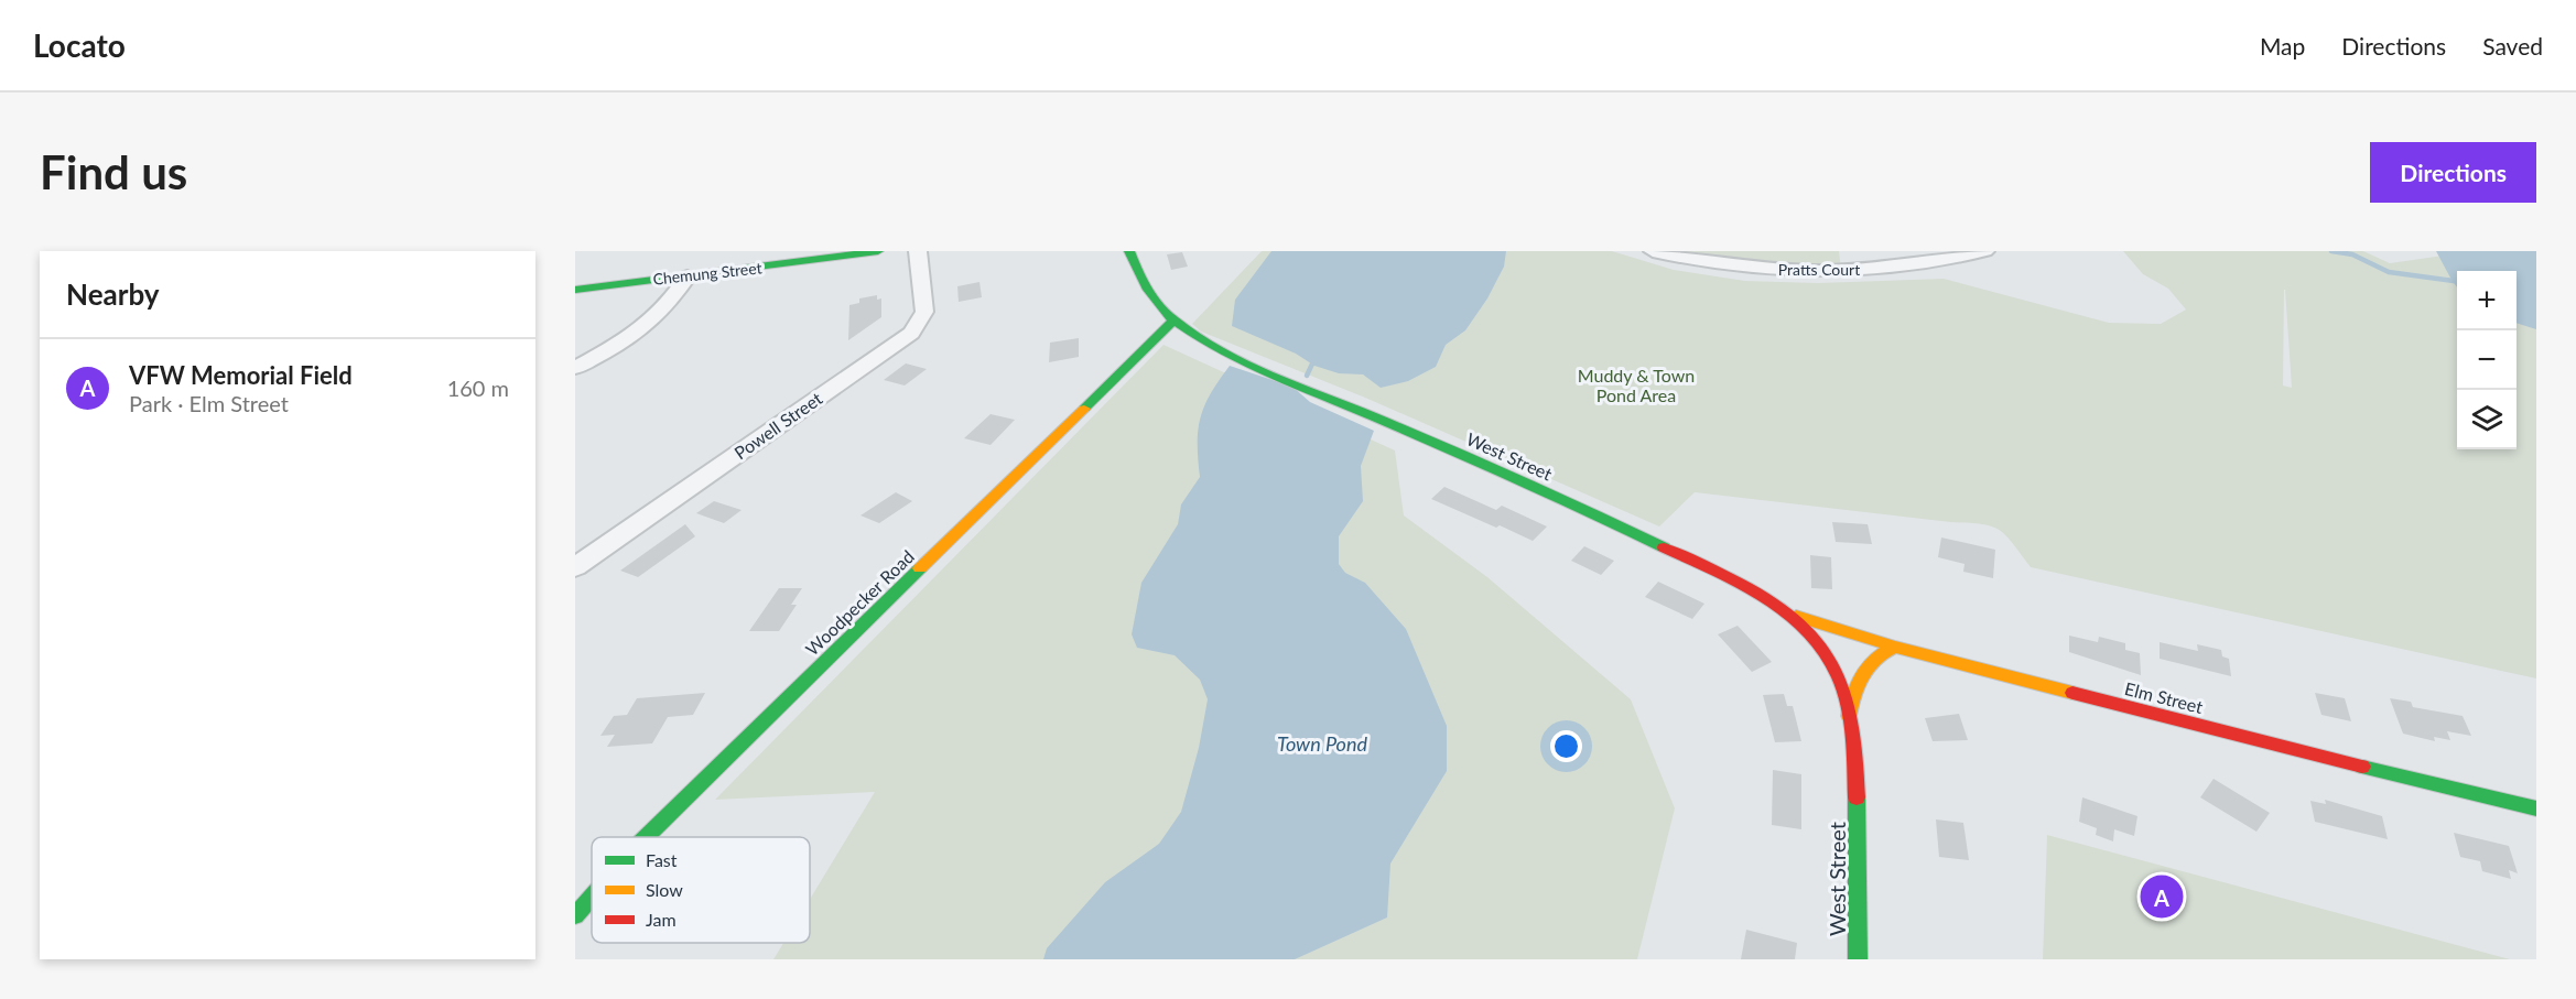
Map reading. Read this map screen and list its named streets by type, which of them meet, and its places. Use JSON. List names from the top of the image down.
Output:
{
  "streets": {
    "street": [
      "Pratts Court",
      "Chemung Street",
      "Powell Street",
      "West Street",
      "Woodpecker Road",
      "Elm Street"
    ]
  },
  "crossings": [
    ["West Street", "Woodpecker Road"],
    ["West Street", "Elm Street"]
  ],
  "water": ["Town Pond"],
  "parks": ["Muddy & Town Pond Area"],
  "legend": ["Fast", "Slow", "Jam"],
  "page": {
    "header": "Locato",
    "nav": ["Map", "Directions", "Saved"],
    "buttons": "Directions",
    "title": "Find us",
    "heading": "Nearby",
    "map_buttons": ["+", "−"],
    "list": [
      {
        "mark": "A",
        "name": "VFW Memorial Field",
        "note": "Park · Elm Street",
        "value": "160 m"
      }
    ],
    "pins": "A"
  }
}
